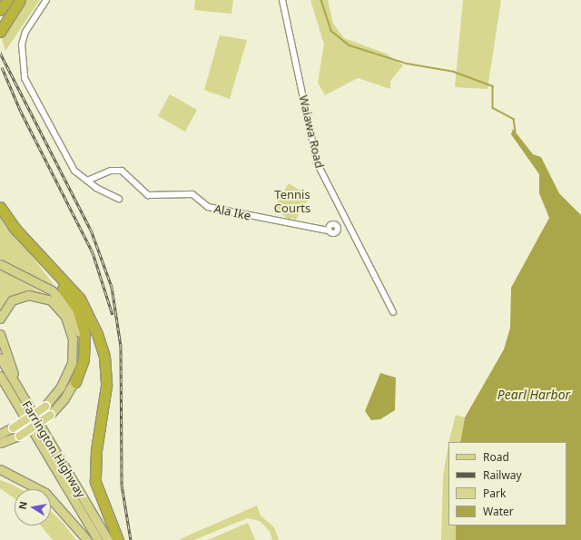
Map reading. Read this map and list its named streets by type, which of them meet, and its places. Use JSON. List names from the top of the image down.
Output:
{
  "streets": {
    "main road": ["Farrington Highway"],
    "street": ["Waiawa Road", "Ala Ike"]
  },
  "water": ["Pearl Harbor"],
  "parks": ["Tennis Courts"],
  "legend": [
    "Road",
    "Railway",
    "Park",
    "Water"
  ],
  "north": "left"
}
